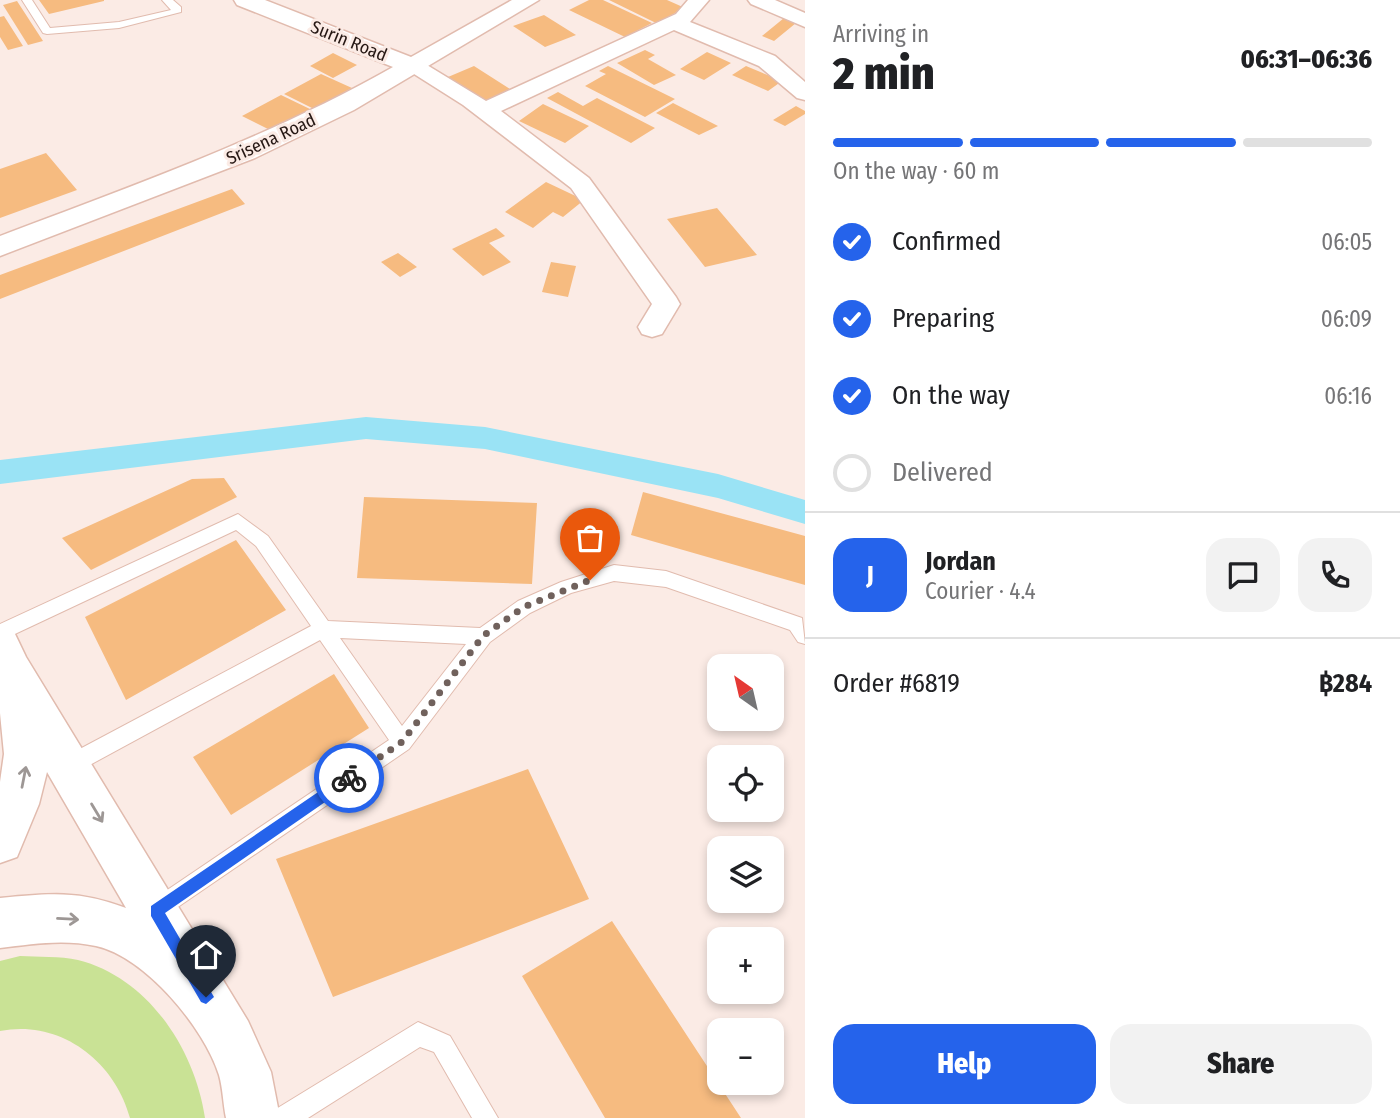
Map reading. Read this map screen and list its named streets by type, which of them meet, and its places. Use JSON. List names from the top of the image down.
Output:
{
  "streets": {
    "street": ["Surin Road", "Srisena Road"]
  },
  "crossings": [
    ["Surin Road", "Srisena Road"]
  ],
  "north": "top left",
  "page": {
    "heading": ["2 min", "Arriving in", "06:31–06:36"],
    "panel": [
      "Jordan",
      "Courier · 4.4",
      "Order #6819",
      "฿284"
    ],
    "bar": "On the way · 60 m",
    "list": [
      ["Confirmed", "06:05"],
      ["Preparing", "06:09"],
      ["On the way", "06:16"],
      "Delivered"
    ],
    "round": "J",
    "map_buttons": ["+", "−"],
    "buttons": ["Help", "Share"]
  }
}
